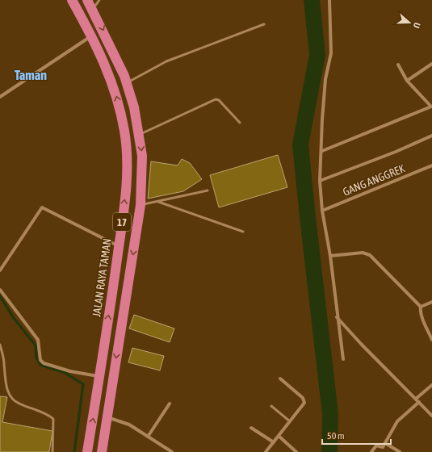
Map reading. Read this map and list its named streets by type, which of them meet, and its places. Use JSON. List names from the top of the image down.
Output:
{
  "streets": {
    "highway": ["17", "JALAN RAYA TAMAN"],
    "street": ["GANG ANGGREK"]
  },
  "districts": ["Taman"],
  "scale_bar": "50 m",
  "north": "right"
}
